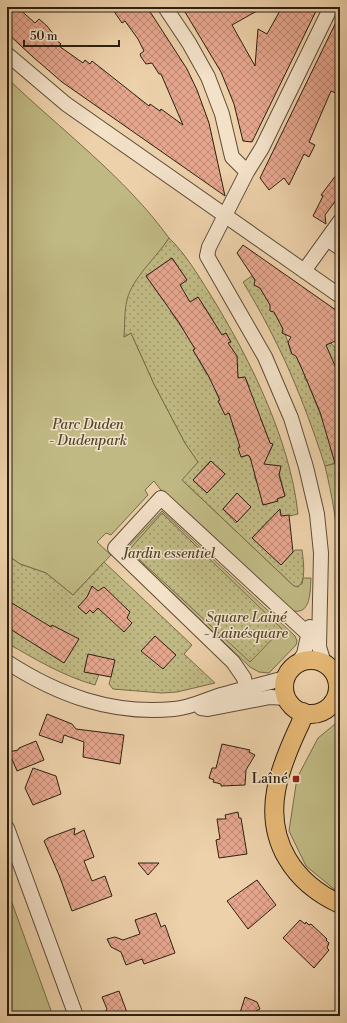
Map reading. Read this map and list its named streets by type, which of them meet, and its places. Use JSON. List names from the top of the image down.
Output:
{
  "parks": ["Parc Duden - Dudenpark", "Jardin essentiel", "Square Lainé - Lainésquare"],
  "places": {
    "transit": ["Laîné"]
  },
  "scale_bar": "50 m"
}
